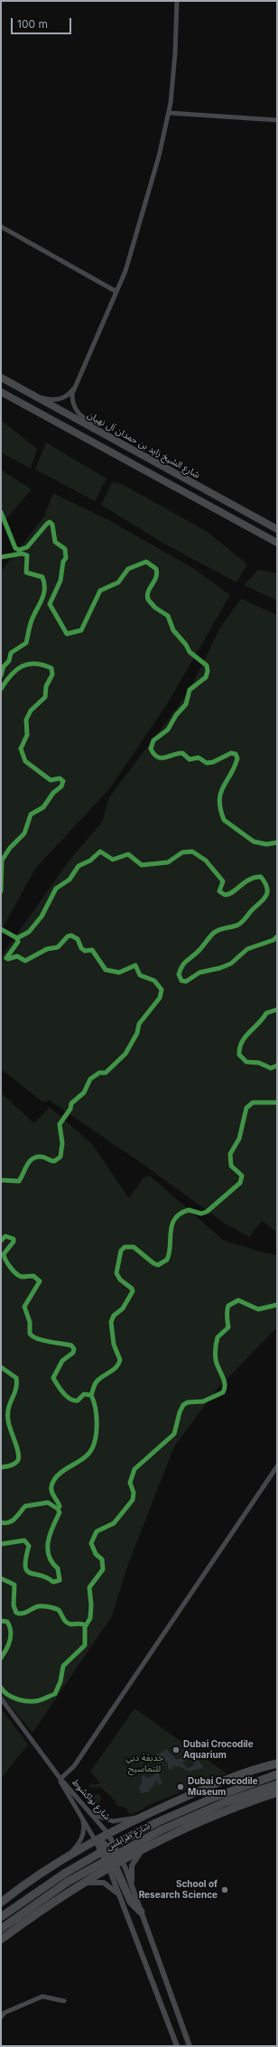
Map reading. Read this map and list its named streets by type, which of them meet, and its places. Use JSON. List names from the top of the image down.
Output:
{
  "streets": {
    "highway": ["شارع الشيخ زايد بن حمدان آل نهيان", "شارع طرابلس"],
    "street": ["شارع نواكشوط"]
  },
  "parks": ["حديقة دبي للتماسيح"],
  "places": ["Dubai Crocodile Aquarium", "Dubai Crocodile Museum", "School of Research Science"],
  "scale_bar": "100 m"
}
